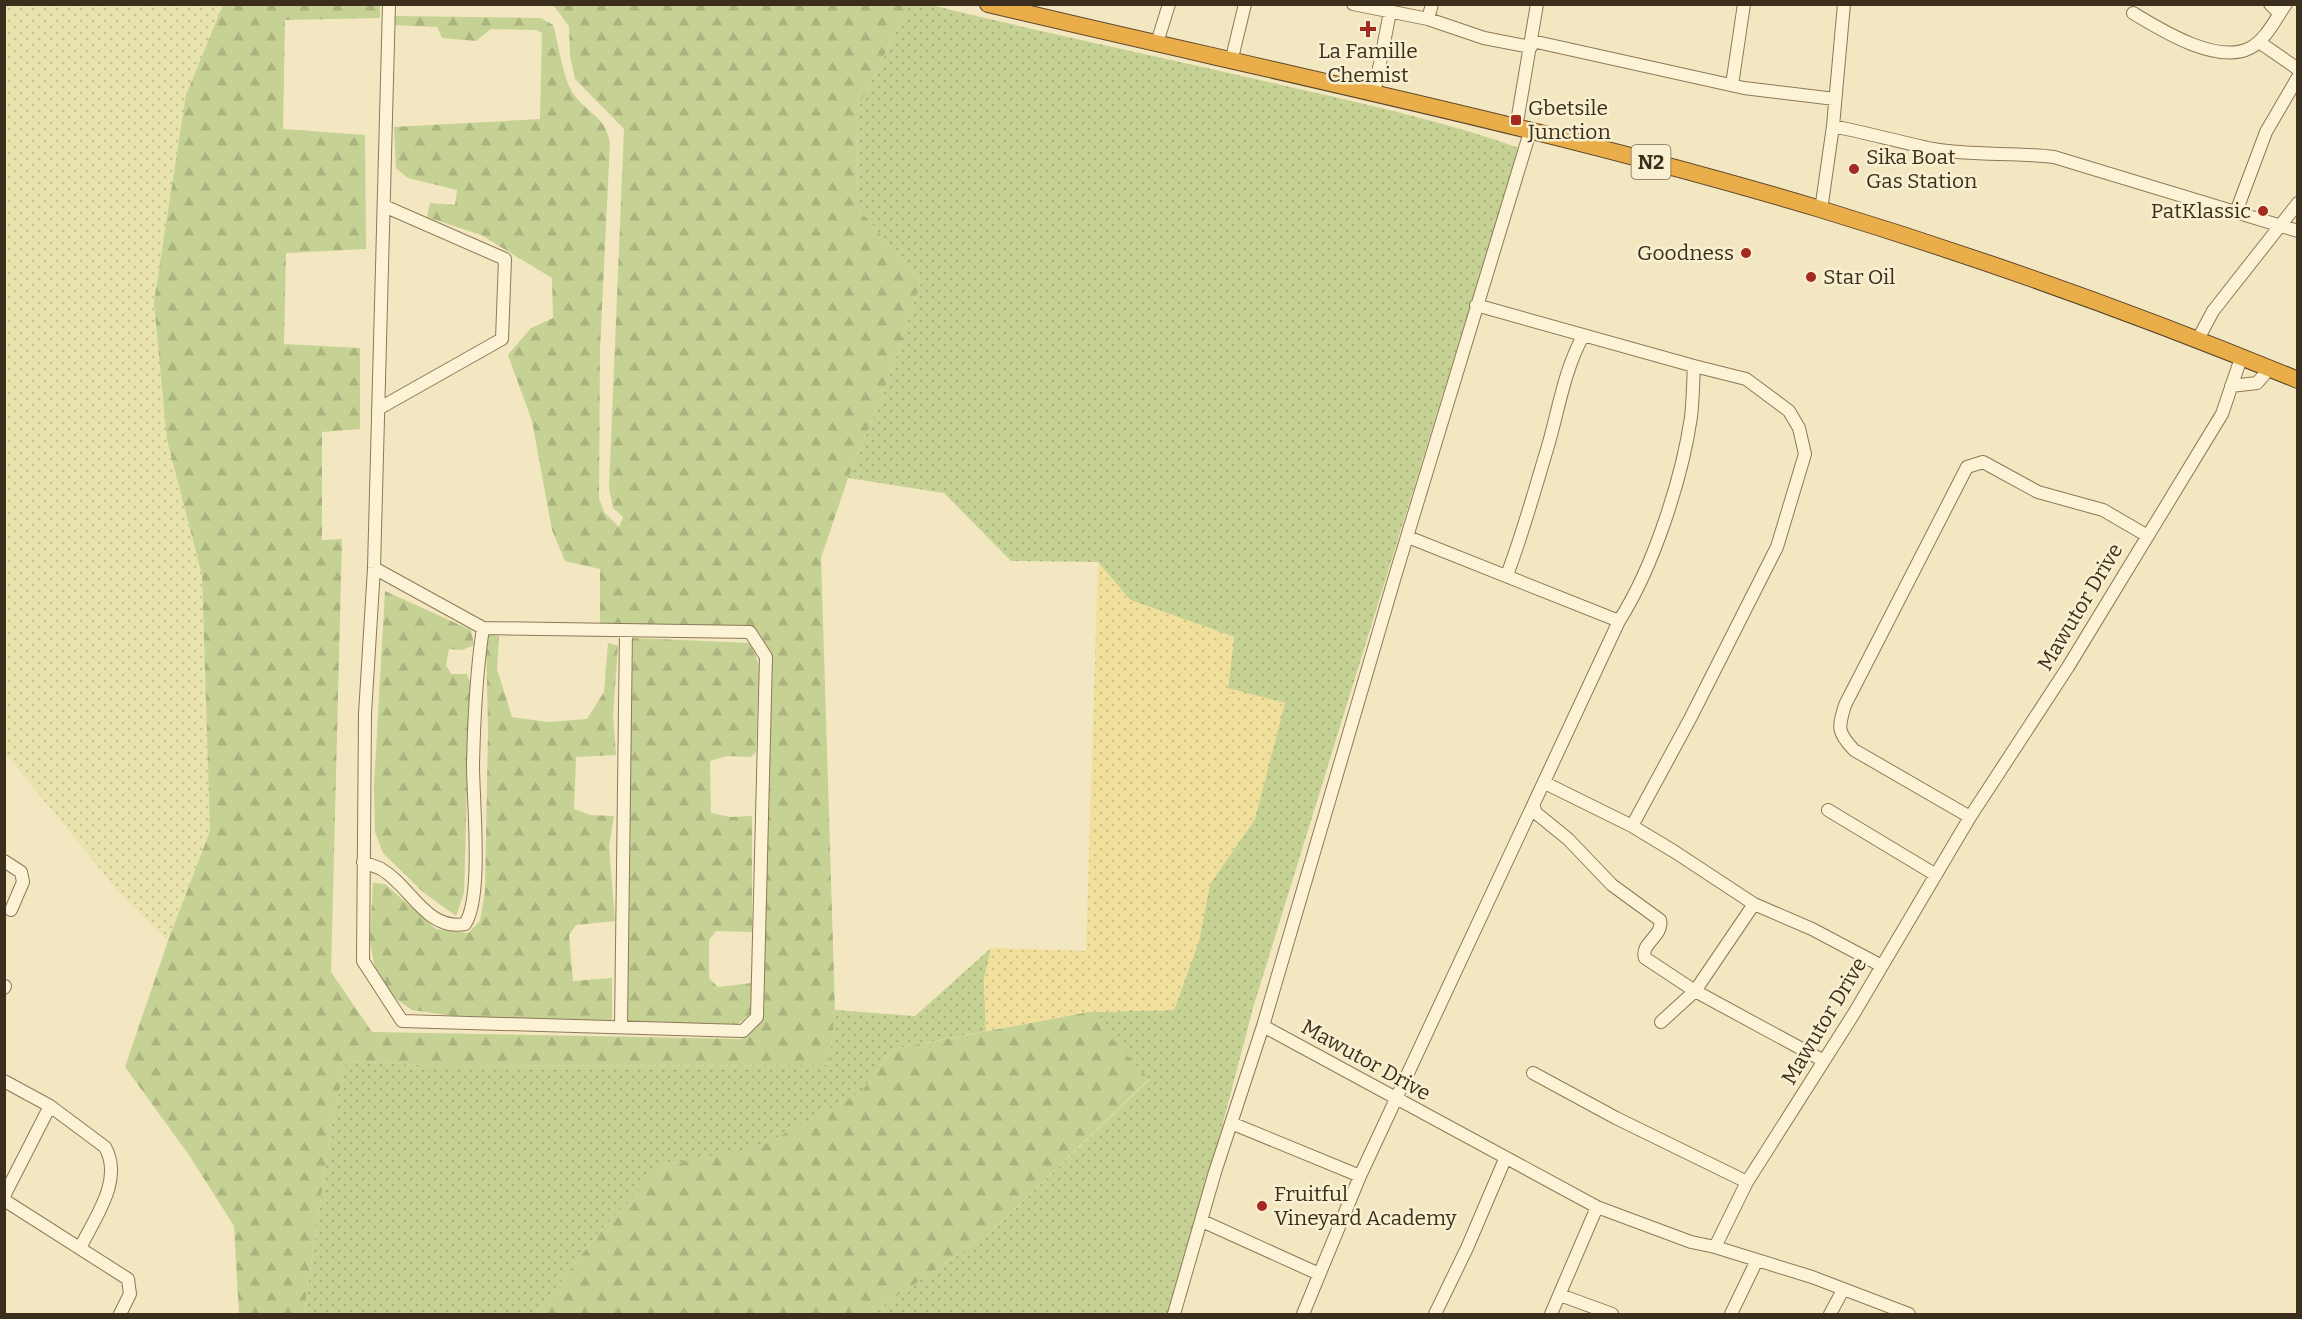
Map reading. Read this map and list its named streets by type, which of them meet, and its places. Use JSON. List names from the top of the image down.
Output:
{
  "streets": {
    "highway": ["N2"],
    "street": ["Mawutor Drive"]
  },
  "crossings": [
    ["N2", "Mawutor Drive"]
  ],
  "places": {
    "health": ["La Famille Chemist"],
    "transit": ["Gbetsile Junction"],
    "other": [
      "Sika Boat Gas Station",
      "PatKlassic",
      "Goodness",
      "Star Oil",
      "Fruitful Vineyard Academy"
    ]
  }
}
